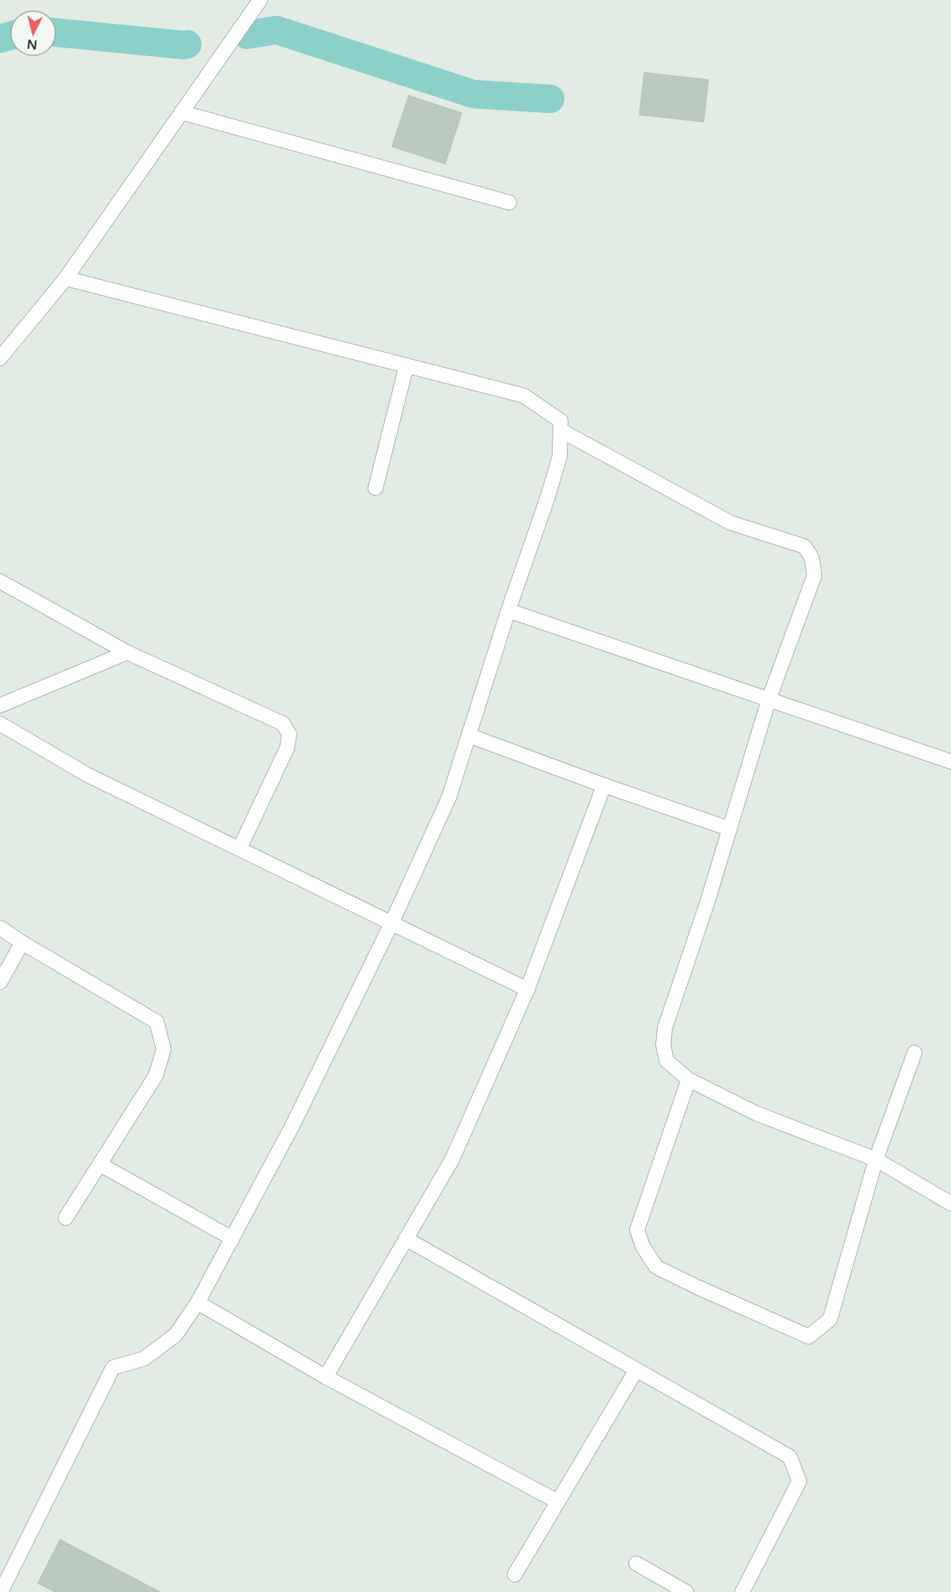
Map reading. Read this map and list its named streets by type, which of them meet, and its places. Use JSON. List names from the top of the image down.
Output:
{
  "north": "bottom"
}
